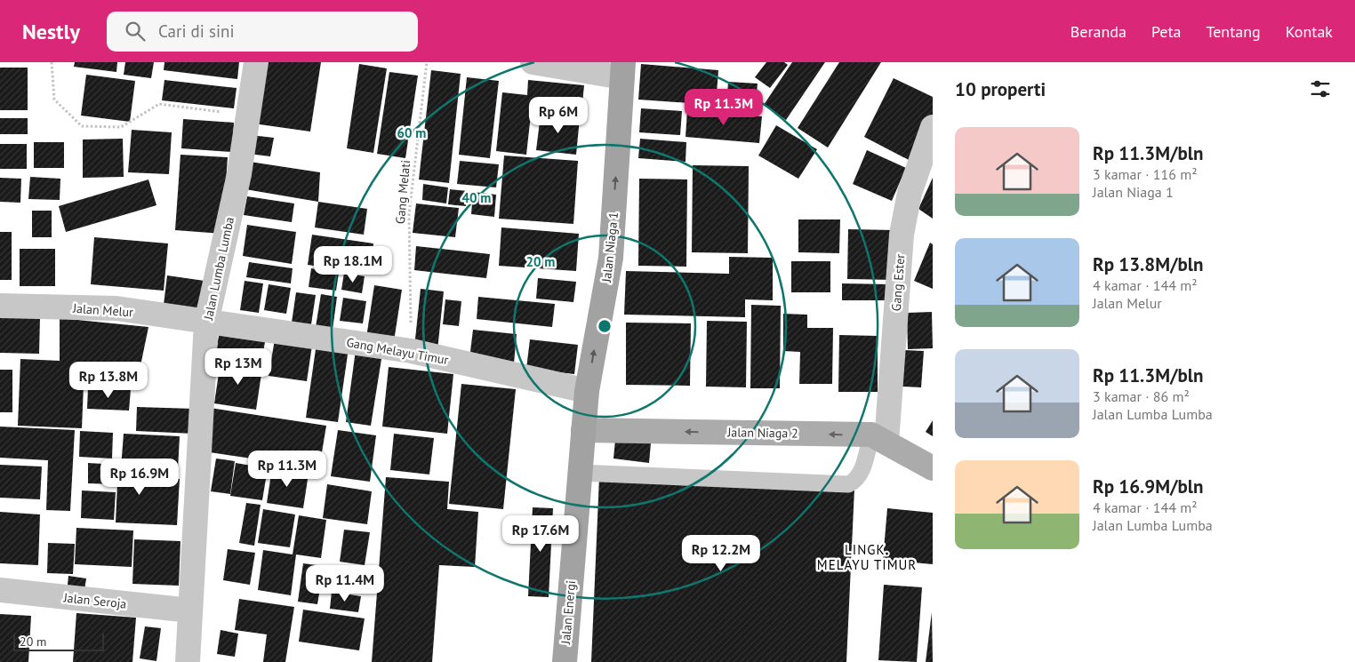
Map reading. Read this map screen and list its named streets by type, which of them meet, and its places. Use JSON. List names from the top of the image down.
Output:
{
  "streets": {
    "highway": ["Jalan Niaga 1", "Jalan Energi"],
    "main road": ["Jalan Niaga 2"],
    "street": [
      "Jalan Lumba Lumba",
      "Gang Ester",
      "Jalan Melur",
      "Gang Melayu Timur",
      "Jalan Seroja"
    ],
    "path": ["Gang Melati"]
  },
  "crossings": [
    ["Gang Melati", "Gang Melayu Timur"],
    ["Jalan Niaga 1", "Gang Melayu Timur"],
    ["Jalan Niaga 1", "Jalan Niaga 2"],
    ["Jalan Niaga 1", "Jalan Energi"],
    ["Jalan Lumba Lumba", "Jalan Melur"],
    ["Jalan Lumba Lumba", "Gang Melayu Timur"],
    ["Jalan Lumba Lumba", "Jalan Seroja"],
    ["Gang Ester", "Jalan Niaga 2"],
    ["Jalan Melur", "Gang Melayu Timur"],
    ["Jalan Niaga 2", "Jalan Energi"]
  ],
  "one_way": ["Jalan Niaga 1", "Jalan Niaga 2"],
  "districts": ["LINGK. MELAYU TIMUR"],
  "scale_bar": "20 m",
  "page": {
    "header": "Nestly",
    "search": "Cari di sini",
    "nav": [
      "Beranda",
      "Peta",
      "Tentang",
      "Kontak"
    ],
    "heading": "10 properti",
    "price": [
      "Rp 11.3M",
      "Rp 6M",
      "Rp 18.1M",
      "Rp 13M",
      "Rp 13.8M",
      "Rp 11.3M",
      "Rp 16.9M",
      "Rp 17.6M",
      "Rp 12.2M",
      "Rp 11.4M"
    ],
    "list": [
      {
        "name": "Rp 11.3M/bln",
        "note": "3 kamar · 116 m² · Jalan Niaga 1"
      },
      {
        "name": "Rp 13.8M/bln",
        "note": "4 kamar · 144 m² · Jalan Melur"
      },
      {
        "name": "Rp 11.3M/bln",
        "note": "3 kamar · 86 m² · Jalan Lumba Lumba"
      },
      {
        "name": "Rp 16.9M/bln",
        "note": "4 kamar · 144 m² · Jalan Lumba Lumba"
      }
    ],
    "scale": "20 m"
  },
  "rings": ["60 m", "40 m", "20 m"]
}
